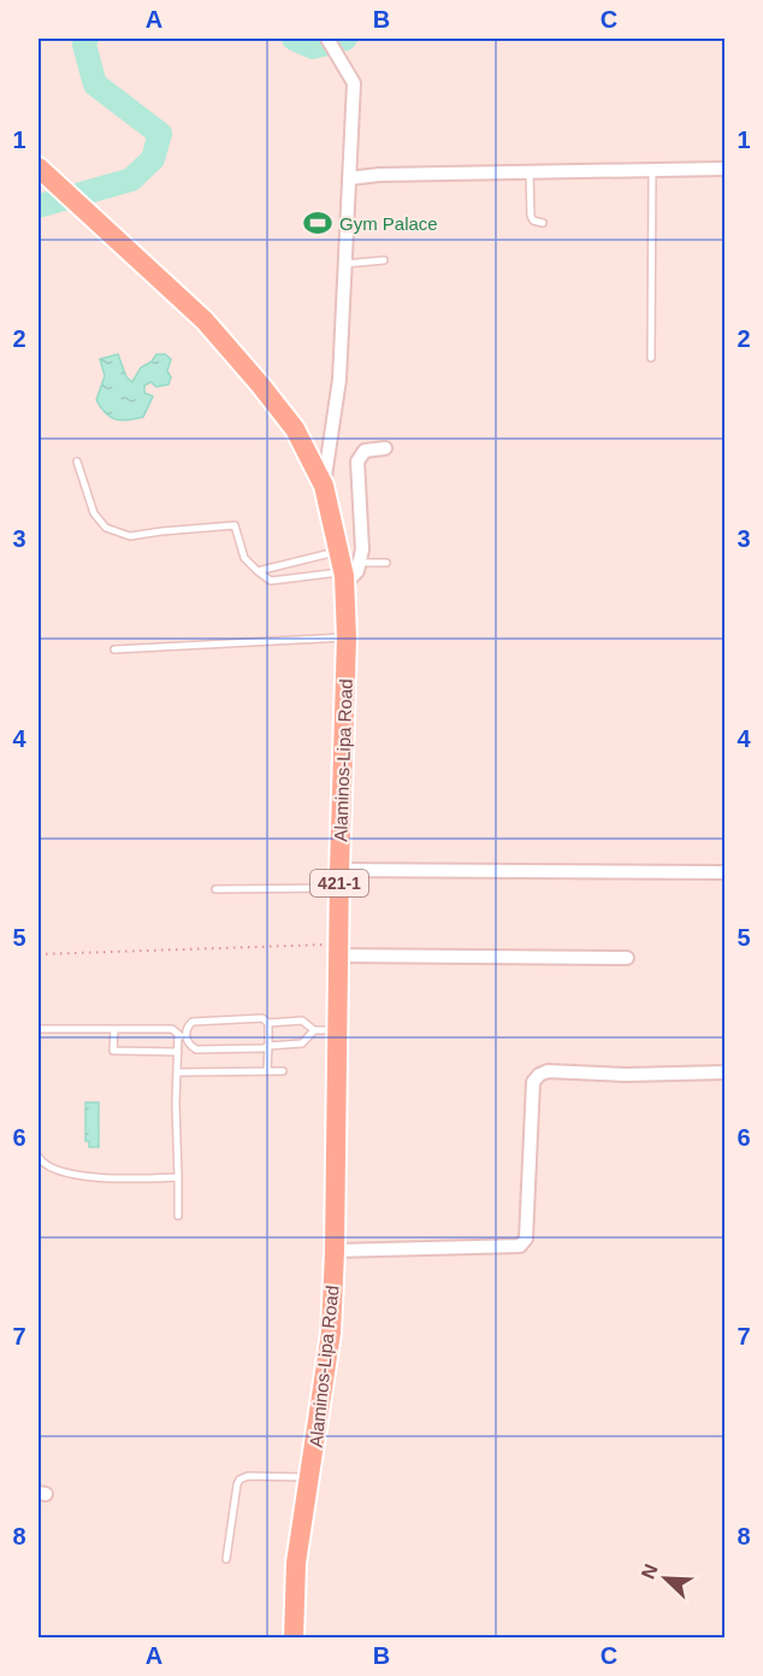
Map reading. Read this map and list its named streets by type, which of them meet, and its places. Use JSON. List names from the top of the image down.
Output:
{
  "streets": {
    "main road": ["Alaminos-Lipa Road", "421-1"]
  },
  "places": {
    "sports": ["Gym Palace"]
  },
  "north": "top left",
  "grid": {
    "columns": ["A", "B", "C"],
    "rows": [
      "1",
      "2",
      "3",
      "4",
      "5",
      "6",
      "7",
      "8"
    ]
  }
}
